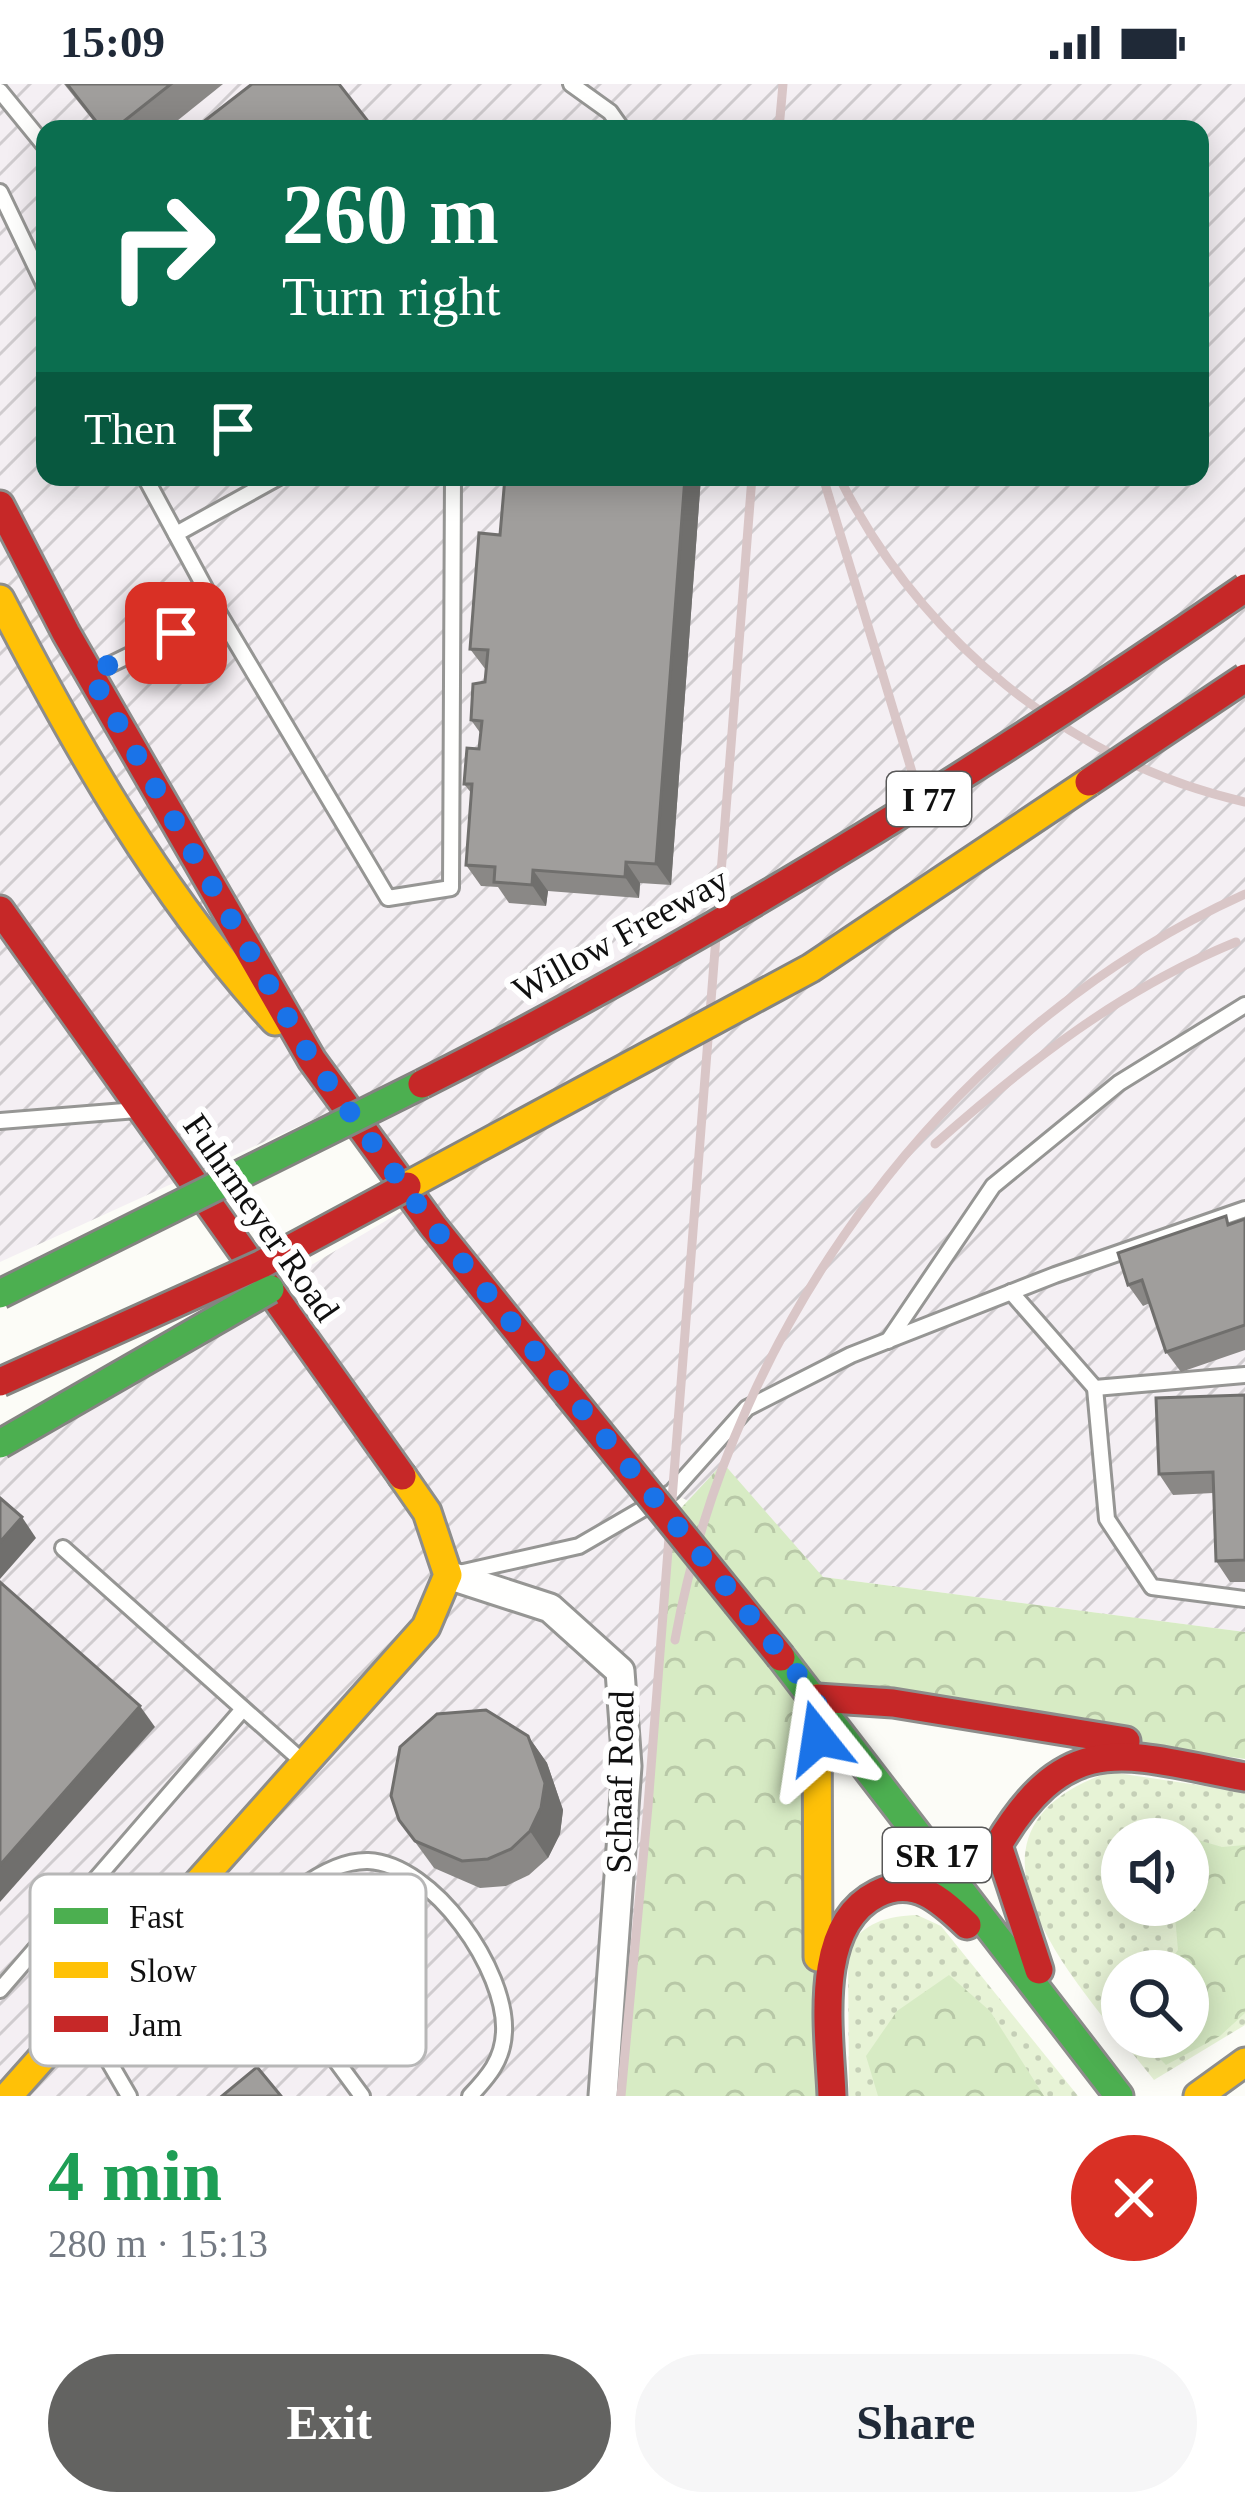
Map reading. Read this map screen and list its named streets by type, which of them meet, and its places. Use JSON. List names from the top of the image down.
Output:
{
  "streets": {
    "main road": [
      "I 77",
      "Willow Freeway",
      "Fuhrmeyer Road",
      "SR 17"
    ],
    "street": ["Schaaf Road"]
  },
  "crossings": [
    ["Fuhrmeyer Road", "Schaaf Road"]
  ],
  "legend": ["Fast", "Slow", "Jam"],
  "page": {
    "status": "15:09",
    "turn": ["260 m", "Turn right"],
    "then": "Then",
    "heading": ["4 min", "280 m · 15:13"],
    "buttons": ["Exit", "Share"]
  }
}
